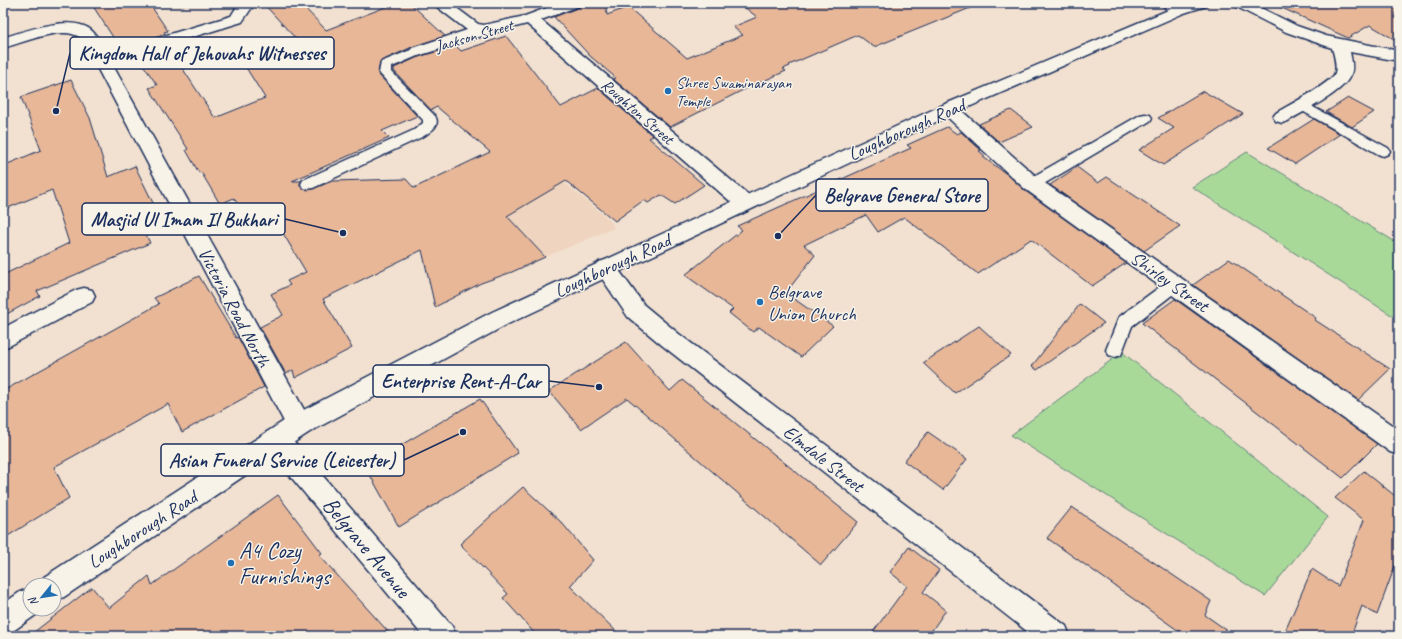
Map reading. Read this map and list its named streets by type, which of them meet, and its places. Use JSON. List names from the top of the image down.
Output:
{
  "streets": {
    "street": [
      "Jackson Street",
      "Roughton Street",
      "Loughborough Road",
      "Shirley Street",
      "Victoria Road North",
      "Elmdale Street",
      "Belgrave Avenue"
    ]
  },
  "crossings": [
    ["Jackson Street", "Roughton Street"],
    ["Roughton Street", "Loughborough Road"],
    ["Loughborough Road", "Shirley Street"],
    ["Loughborough Road", "Victoria Road North"],
    ["Loughborough Road", "Elmdale Street"],
    ["Loughborough Road", "Belgrave Avenue"]
  ],
  "places": [
    "Shree Swaminarayan Temple",
    "Kingdom Hall of Jehovahs Witnesses",
    "Masjid Ul Imam Il Bukhari",
    "Belgrave General Store",
    "Belgrave Union Church",
    "Enterprise Rent-A-Car",
    "Asian Funeral Service (Leicester)",
    "A4 Cozy Furnishings"
  ],
  "north": "bottom left"
}
